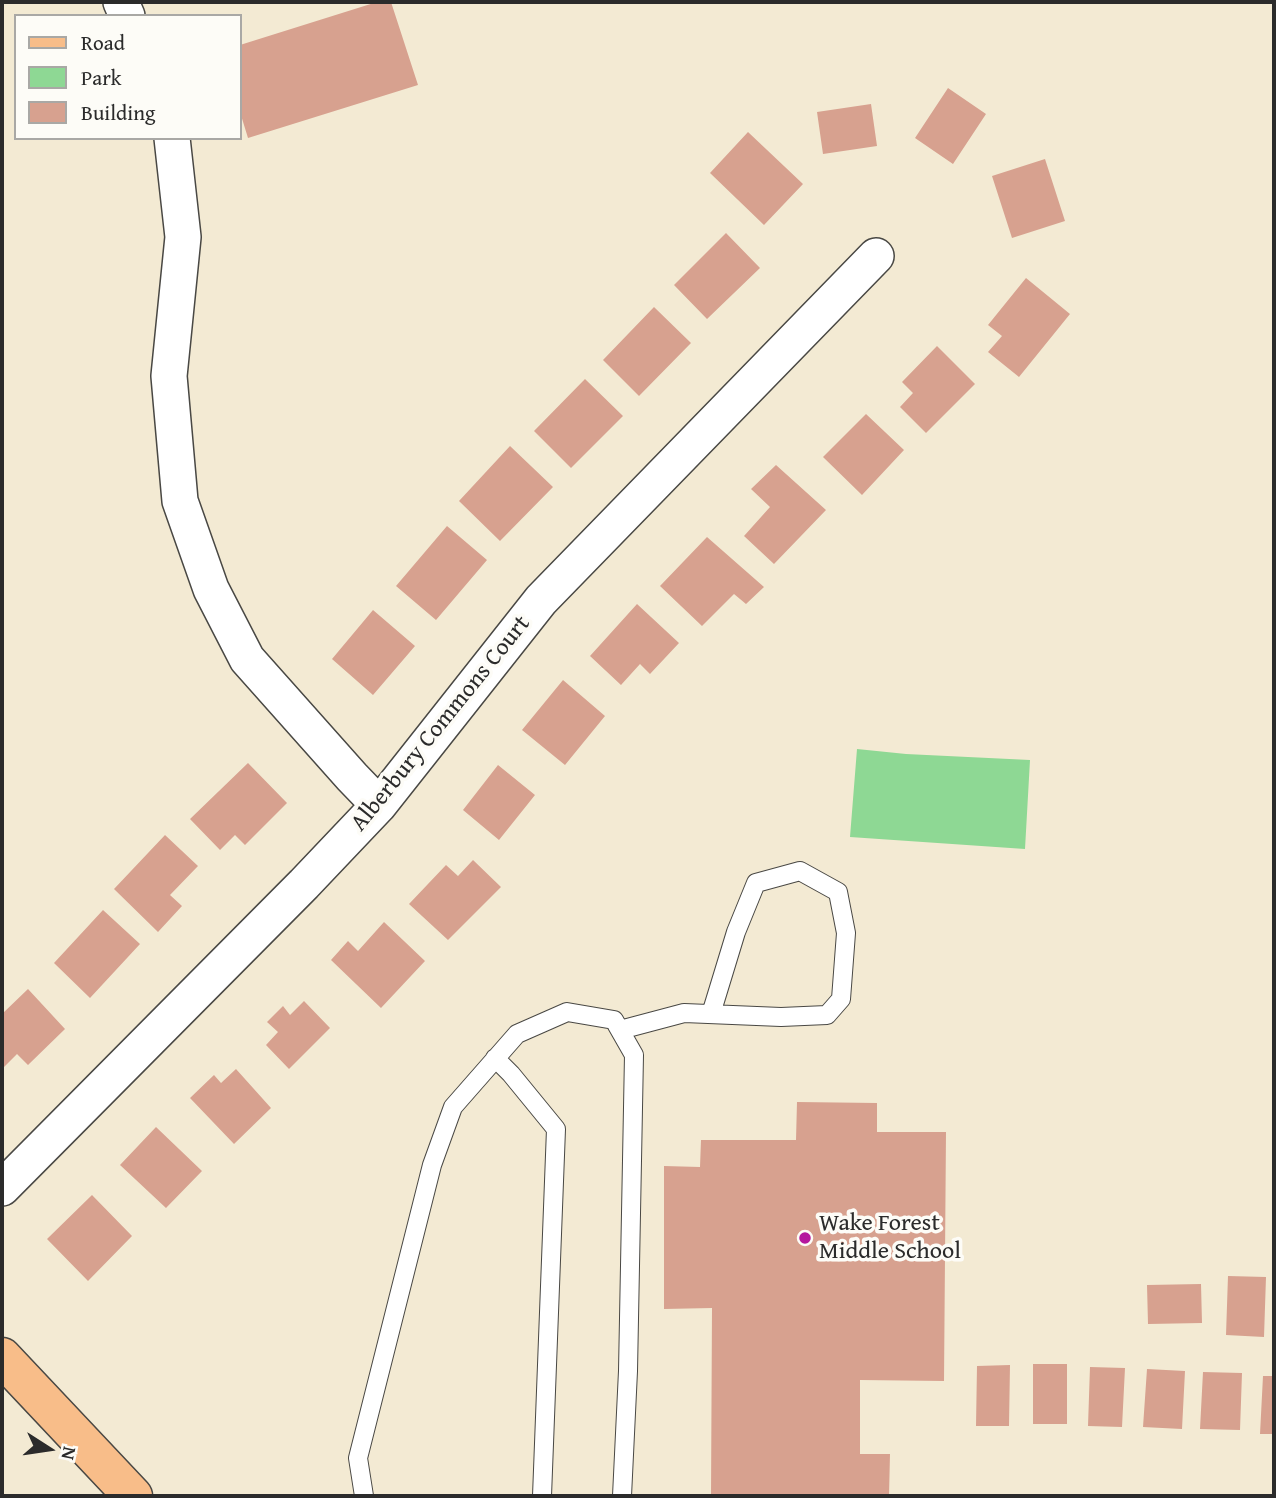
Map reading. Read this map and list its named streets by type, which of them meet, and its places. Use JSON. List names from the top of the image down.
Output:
{
  "streets": {
    "street": ["Alberbury Commons Court"]
  },
  "places": ["Wake Forest Middle School"],
  "legend": ["Road", "Park", "Building"],
  "north": "right"
}
